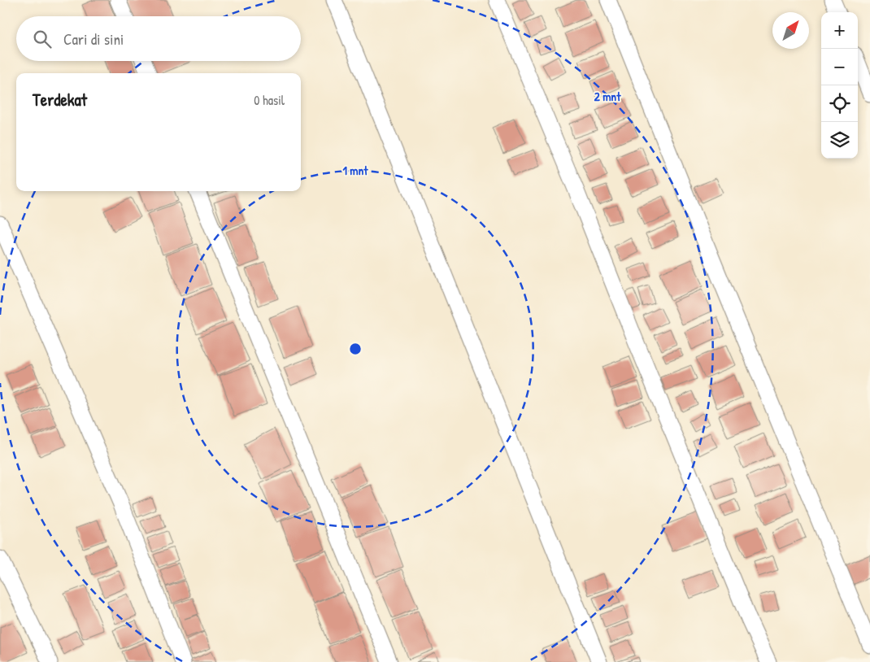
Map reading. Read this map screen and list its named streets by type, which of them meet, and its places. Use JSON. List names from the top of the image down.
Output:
{
  "north": "top right",
  "page": {
    "map_buttons": ["+", "−"],
    "search": "Cari di sini",
    "heading": ["Terdekat", "0 hasil"]
  },
  "rings": ["2 mnt", "1 mnt"]
}
